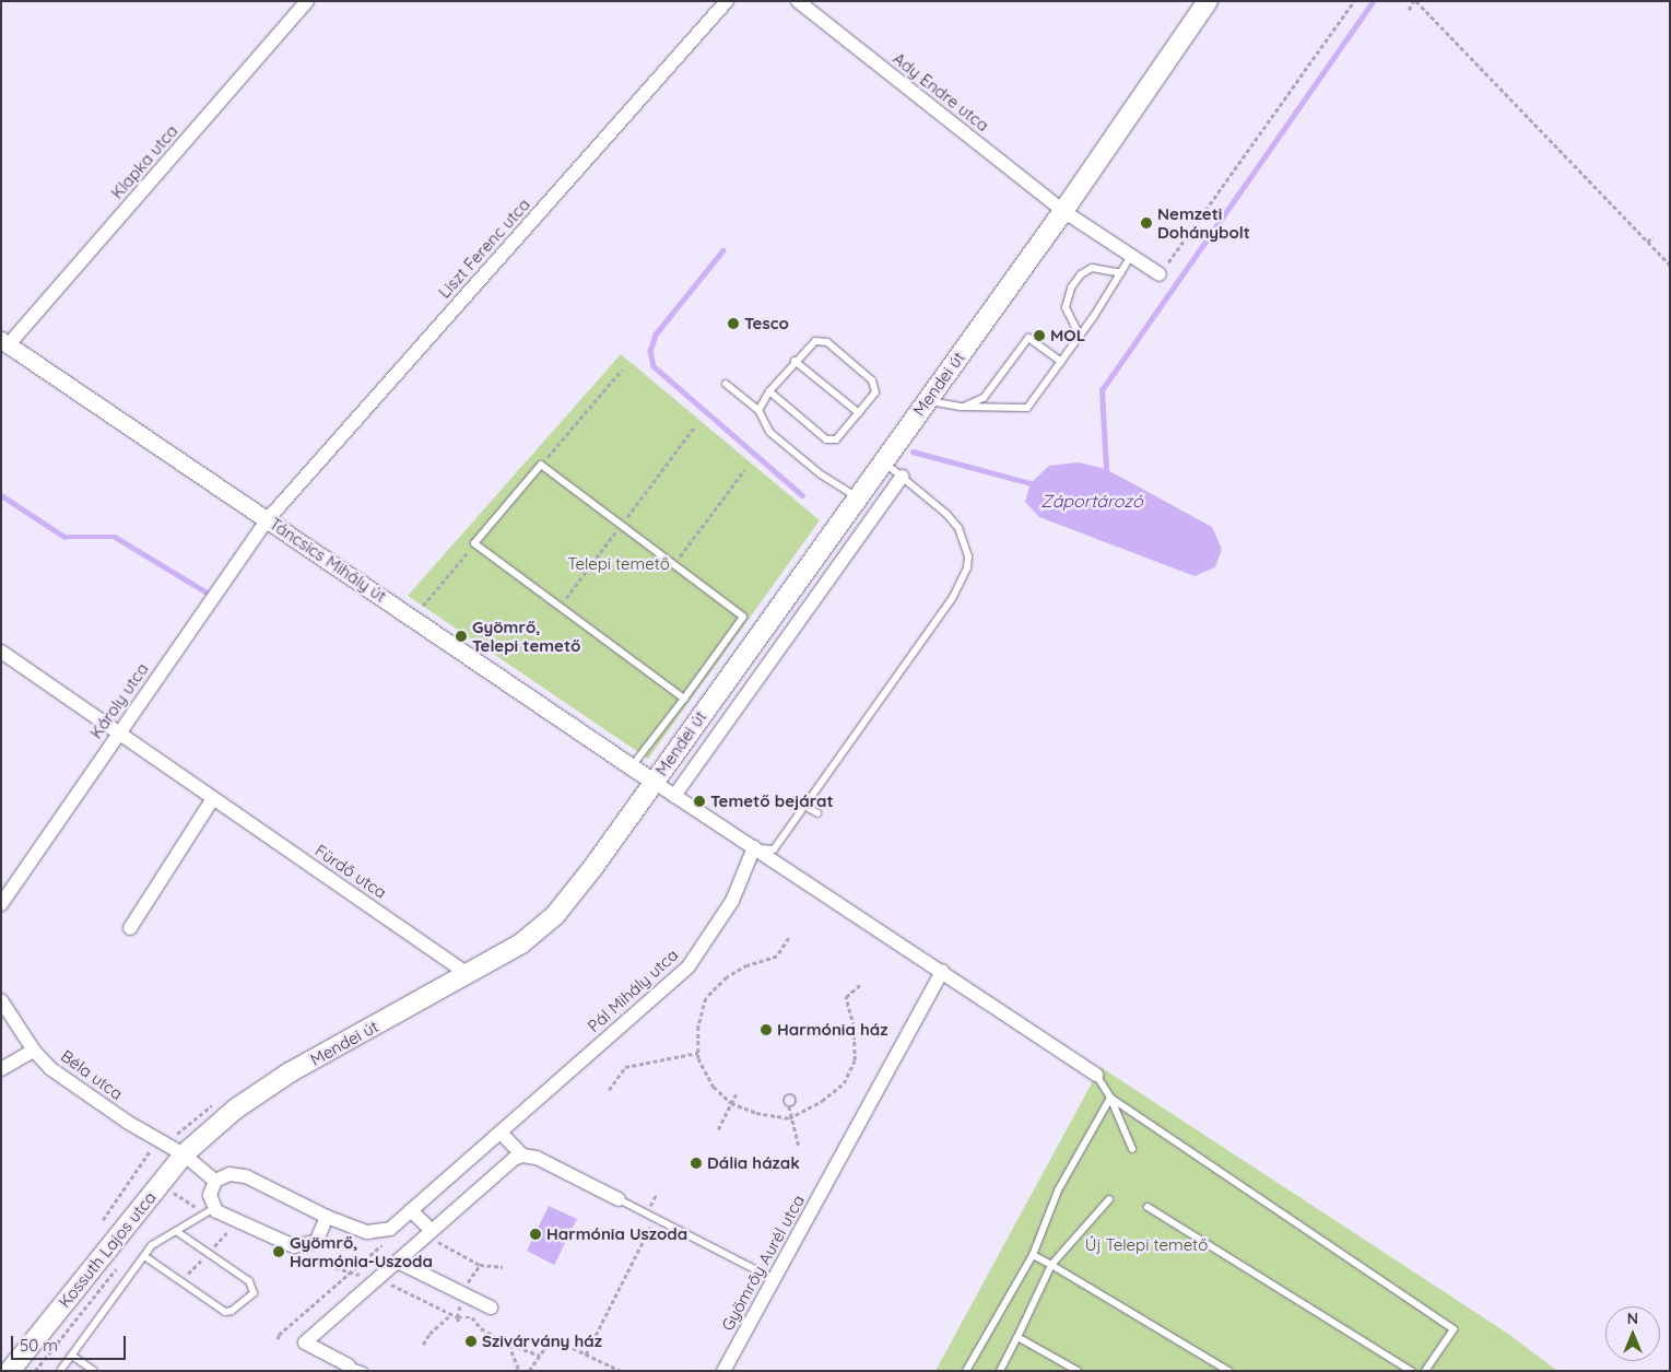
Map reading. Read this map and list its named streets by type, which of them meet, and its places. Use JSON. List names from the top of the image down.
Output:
{
  "streets": {
    "main road": ["Mendei út", "Kossuth Lajos utca"],
    "street": [
      "Ady Endre utca",
      "Klapka utca",
      "Liszt Ferenc utca",
      "Táncsics Mihály út",
      "Károly utca",
      "Fürdő utca",
      "Pál Mihály utca",
      "Béla utca",
      "Gyömrőy Aurél utca"
    ]
  },
  "crossings": [
    ["Ady Endre utca", "Mendei út"],
    ["Klapka utca", "Táncsics Mihály út"],
    ["Liszt Ferenc utca", "Táncsics Mihály út"],
    ["Liszt Ferenc utca", "Károly utca"],
    ["Mendei út", "Táncsics Mihály út"],
    ["Mendei út", "Fürdő utca"],
    ["Mendei út", "Béla utca"],
    ["Mendei út", "Kossuth Lajos utca"],
    ["Táncsics Mihály út", "Károly utca"],
    ["Károly utca", "Fürdő utca"],
    ["Béla utca", "Kossuth Lajos utca"]
  ],
  "water": ["Záportározó"],
  "parks": ["Telepi temető", "Új Telepi temető"],
  "places": [
    "Nemzeti Dohánybolt",
    "Tesco",
    "MOL",
    "Gyömrő, Telepi temető",
    "Temető bejárat",
    "Harmónia ház",
    "Dália házak",
    "Harmónia Uszoda",
    "Gyömrő, Harmónia-Uszoda",
    "Szivárvány ház"
  ],
  "scale_bar": "50 m",
  "north": "top"
}
